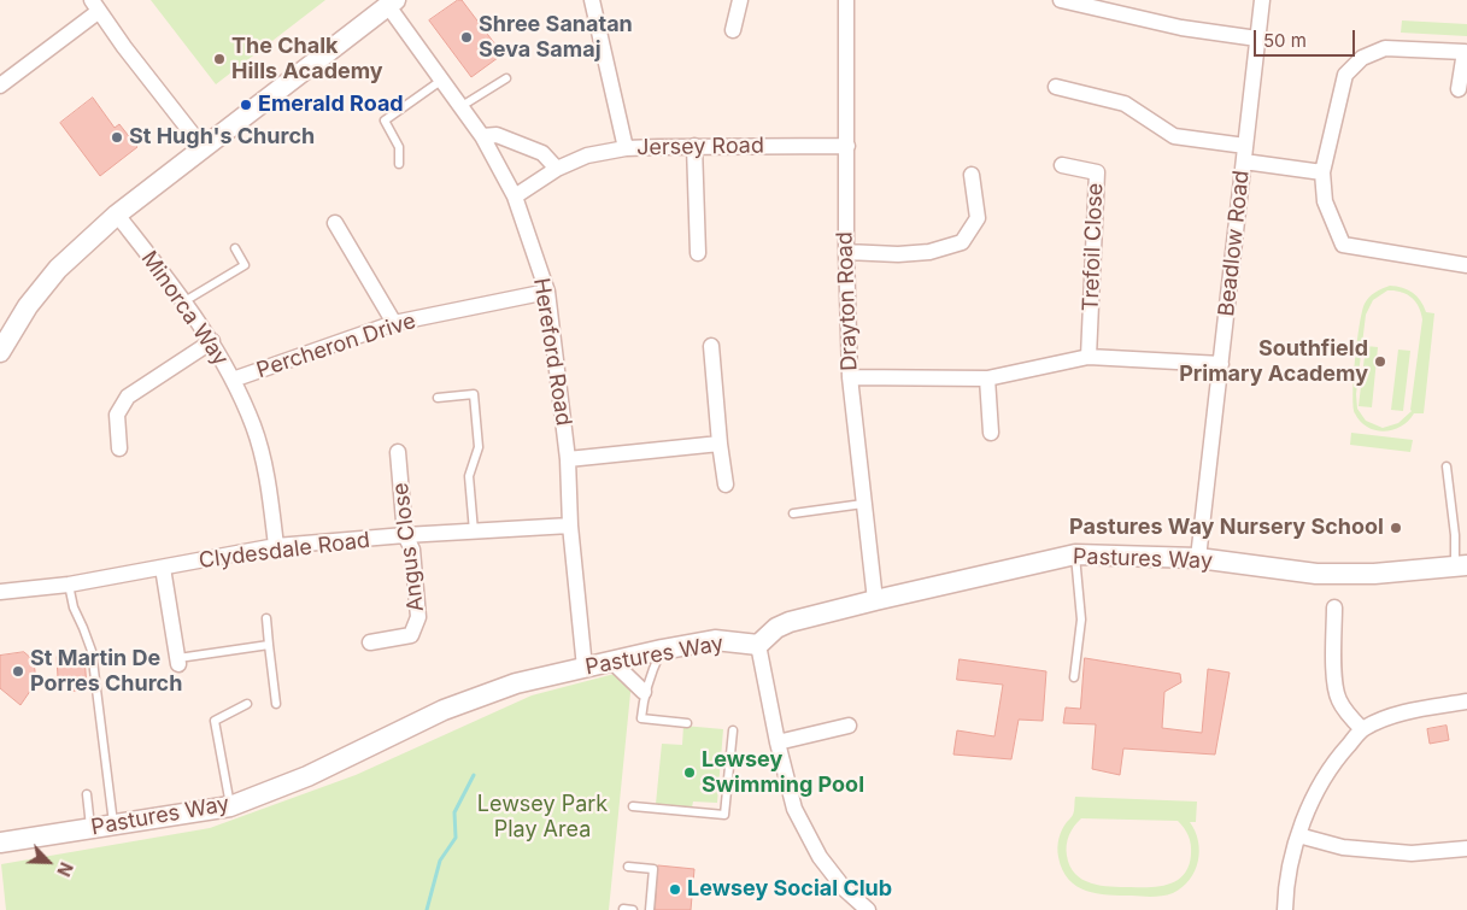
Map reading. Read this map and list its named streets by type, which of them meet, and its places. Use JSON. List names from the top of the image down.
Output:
{
  "streets": {
    "street": [
      "Jersey Road",
      "Beadlow Road",
      "Trefoil Close",
      "Drayton Road",
      "Minorca Way",
      "Percheron Drive",
      "Hereford Road",
      "Angus Close",
      "Clydesdale Road",
      "Pastures Way"
    ]
  },
  "crossings": [
    ["Jersey Road", "Drayton Road"],
    ["Jersey Road", "Hereford Road"],
    ["Beadlow Road", "Pastures Way"],
    ["Drayton Road", "Pastures Way"],
    ["Minorca Way", "Percheron Drive"],
    ["Minorca Way", "Clydesdale Road"],
    ["Percheron Drive", "Hereford Road"],
    ["Hereford Road", "Clydesdale Road"],
    ["Hereford Road", "Pastures Way"],
    ["Angus Close", "Clydesdale Road"]
  ],
  "parks": ["Lewsey Park Play Area"],
  "places": [
    "Shree Sanatan Seva Samaj",
    "The Chalk Hills Academy",
    "Emerald Road",
    "St Hugh's Church",
    "Southfield Primary Academy",
    "Pastures Way Nursery School",
    "St Martin De Porres Church",
    "Lewsey Swimming Pool",
    "Lewsey Social Club"
  ],
  "scale_bar": "50 m",
  "north": "bottom right"
}
